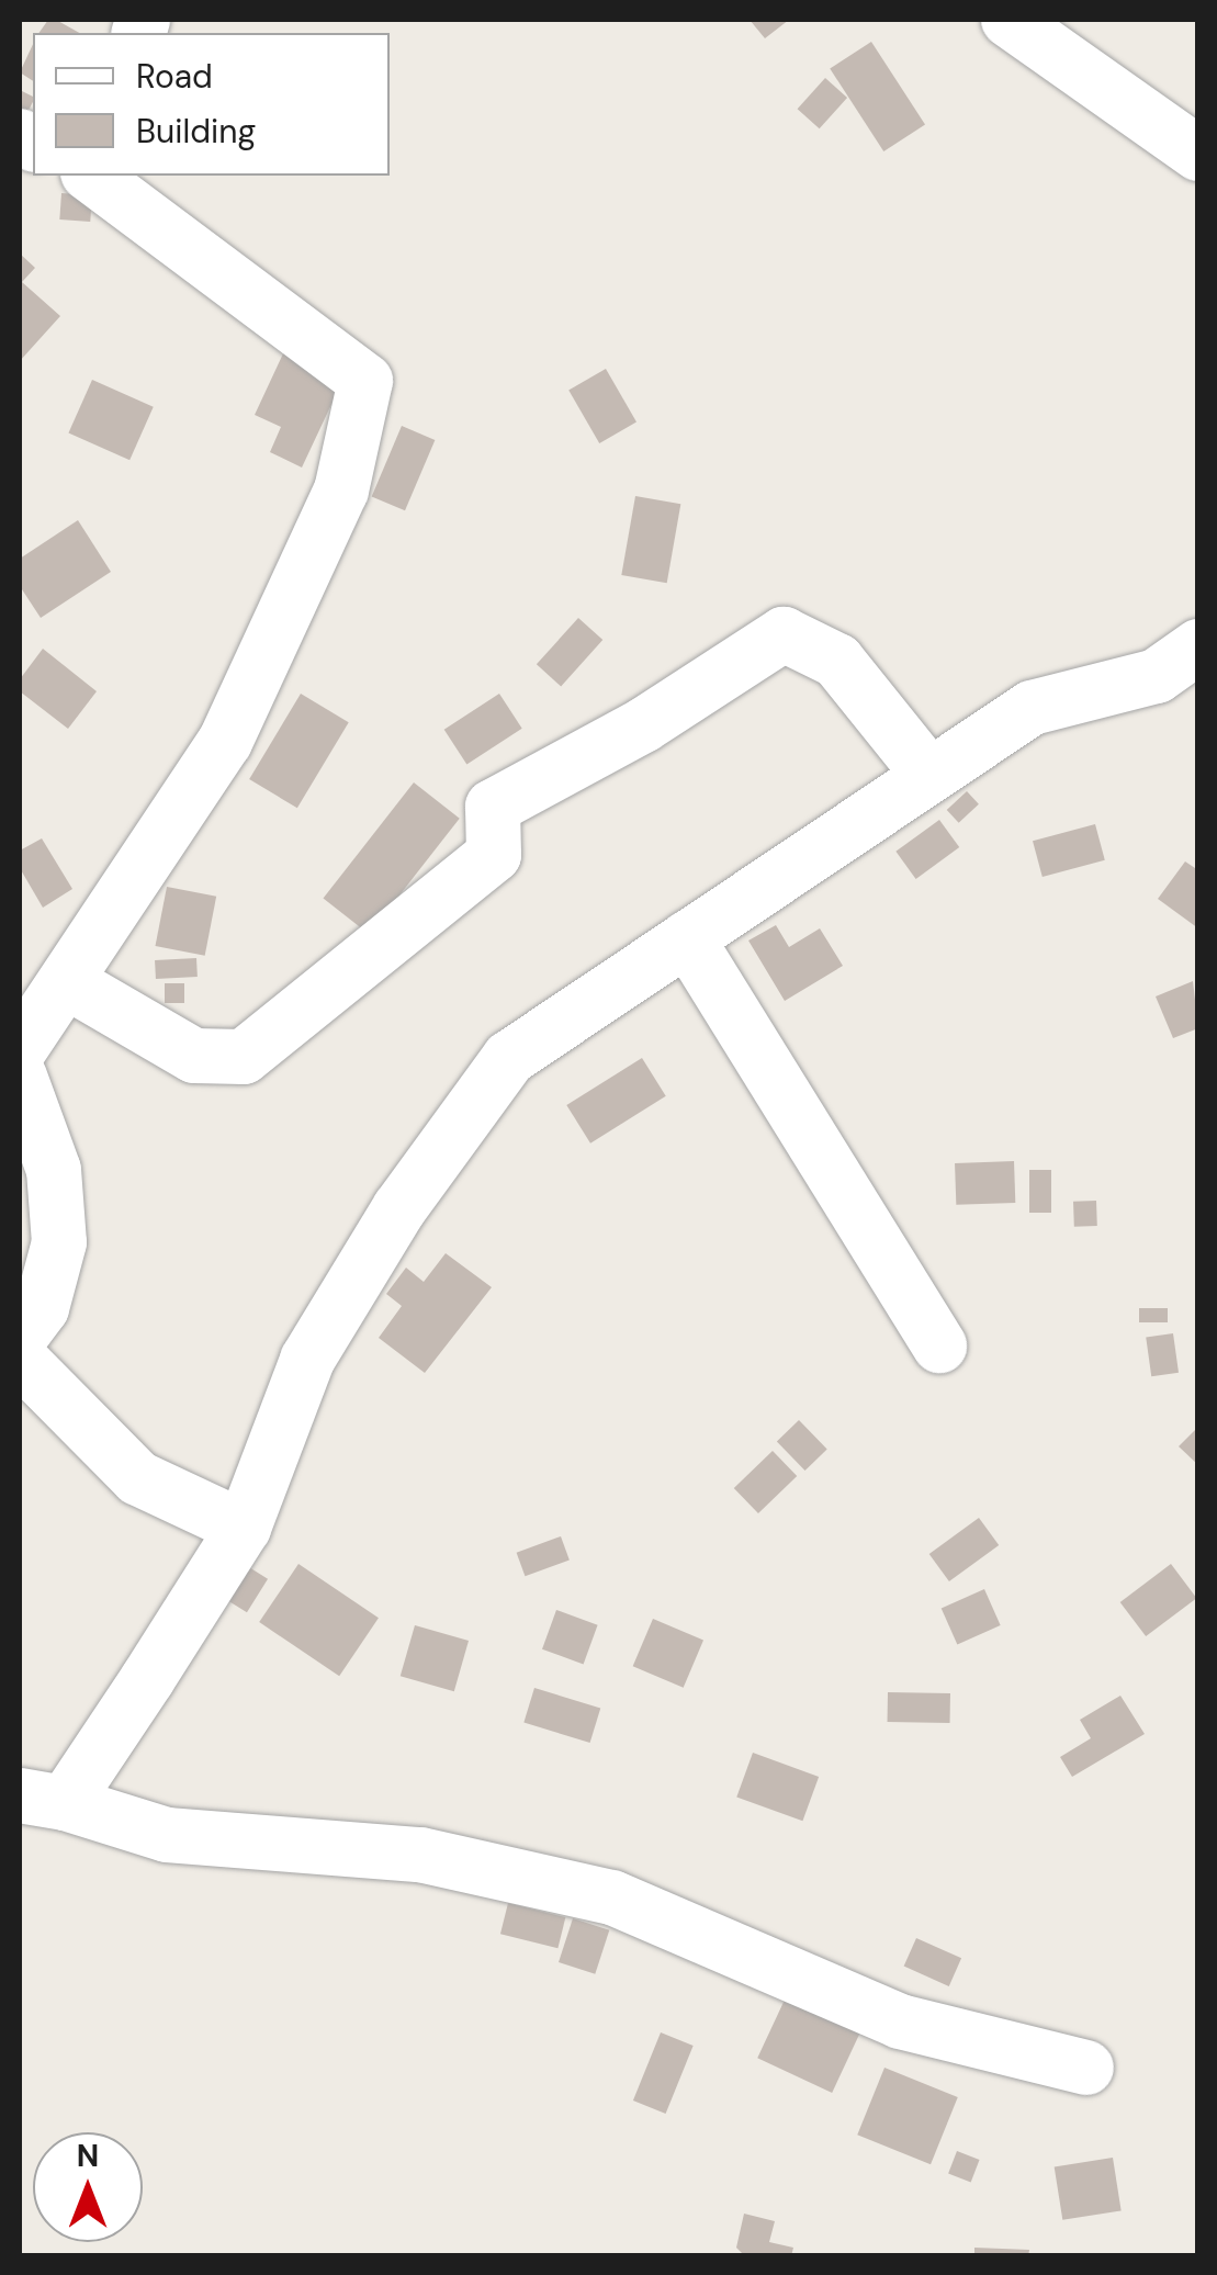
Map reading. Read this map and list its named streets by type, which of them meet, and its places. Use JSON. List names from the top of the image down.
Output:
{
  "legend": ["Road", "Building"],
  "north": "top"
}
